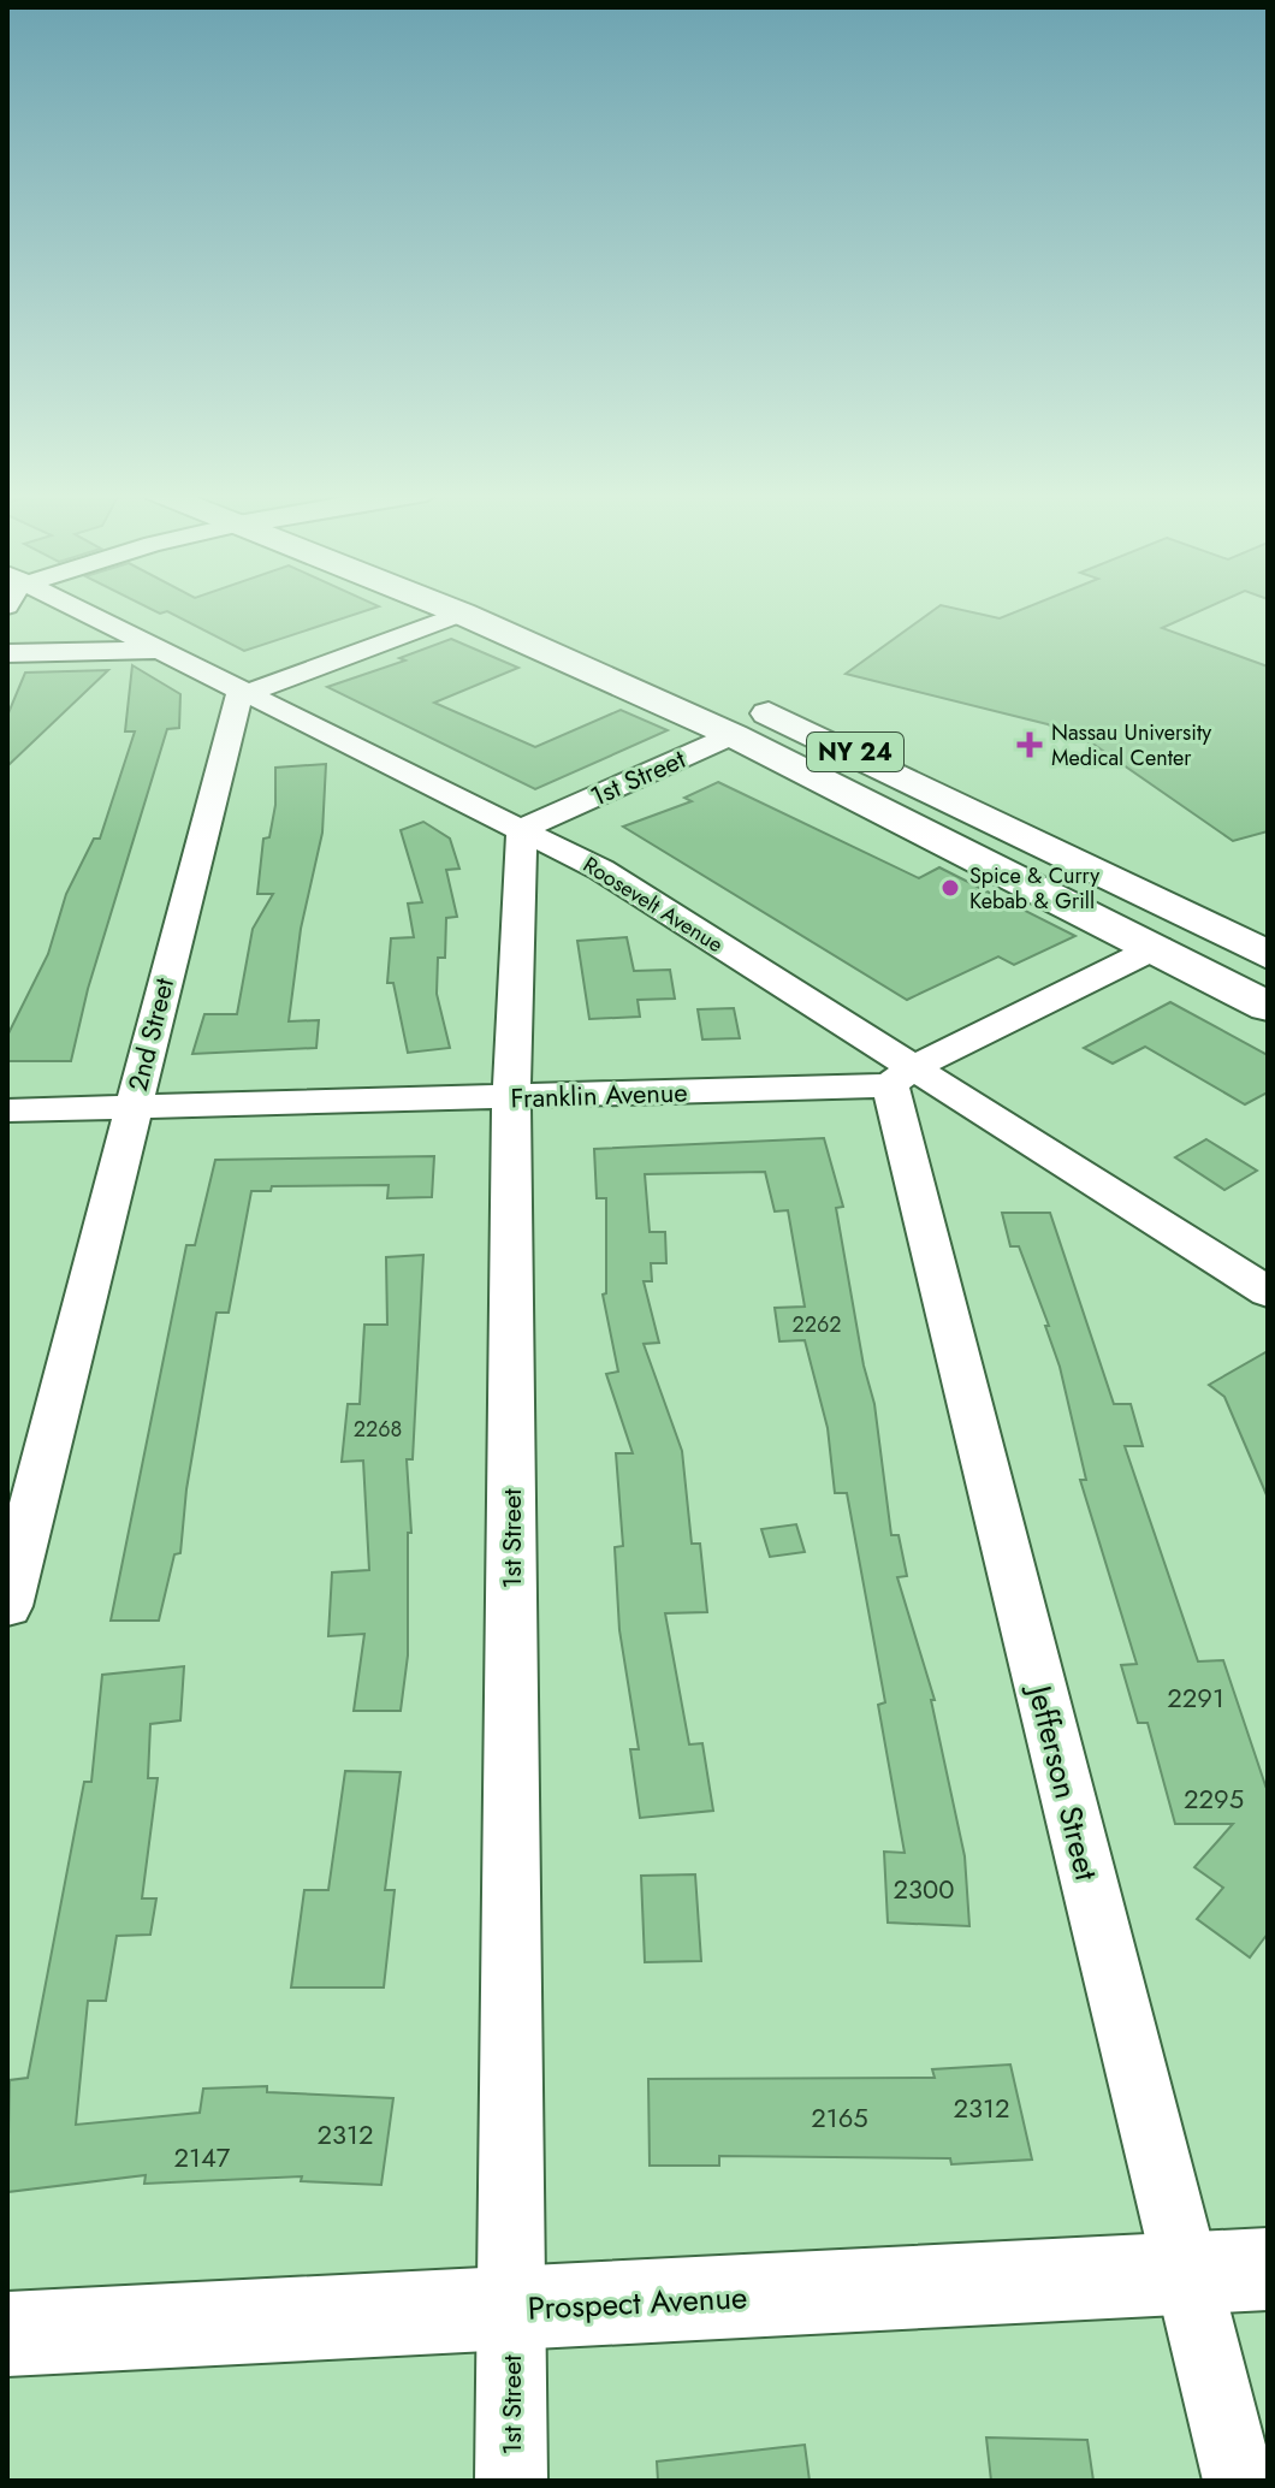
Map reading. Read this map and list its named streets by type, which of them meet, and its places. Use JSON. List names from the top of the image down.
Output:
{
  "streets": {
    "main road": ["NY 24"],
    "street": [
      "1st Street",
      "Roosevelt Avenue",
      "2nd Street",
      "Franklin Avenue",
      "Jefferson Street",
      "Prospect Avenue"
    ]
  },
  "crossings": [
    ["NY 24", "1st Street"],
    ["NY 24", "Franklin Avenue"],
    ["1st Street", "Roosevelt Avenue"],
    ["1st Street", "Franklin Avenue"],
    ["1st Street", "Prospect Avenue"],
    ["Roosevelt Avenue", "2nd Street"],
    ["Roosevelt Avenue", "Franklin Avenue"],
    ["Roosevelt Avenue", "Jefferson Street"],
    ["2nd Street", "Franklin Avenue"],
    ["Franklin Avenue", "Jefferson Street"],
    ["Jefferson Street", "Prospect Avenue"]
  ],
  "places": {
    "health": ["Nassau University Medical Center"],
    "other": ["Spice & Curry Kebab & Grill"]
  },
  "house_numbers": [
    "2262",
    "2268",
    "2291",
    "2295",
    "2300",
    "2312",
    "2165",
    "2312",
    "2147"
  ]
}
